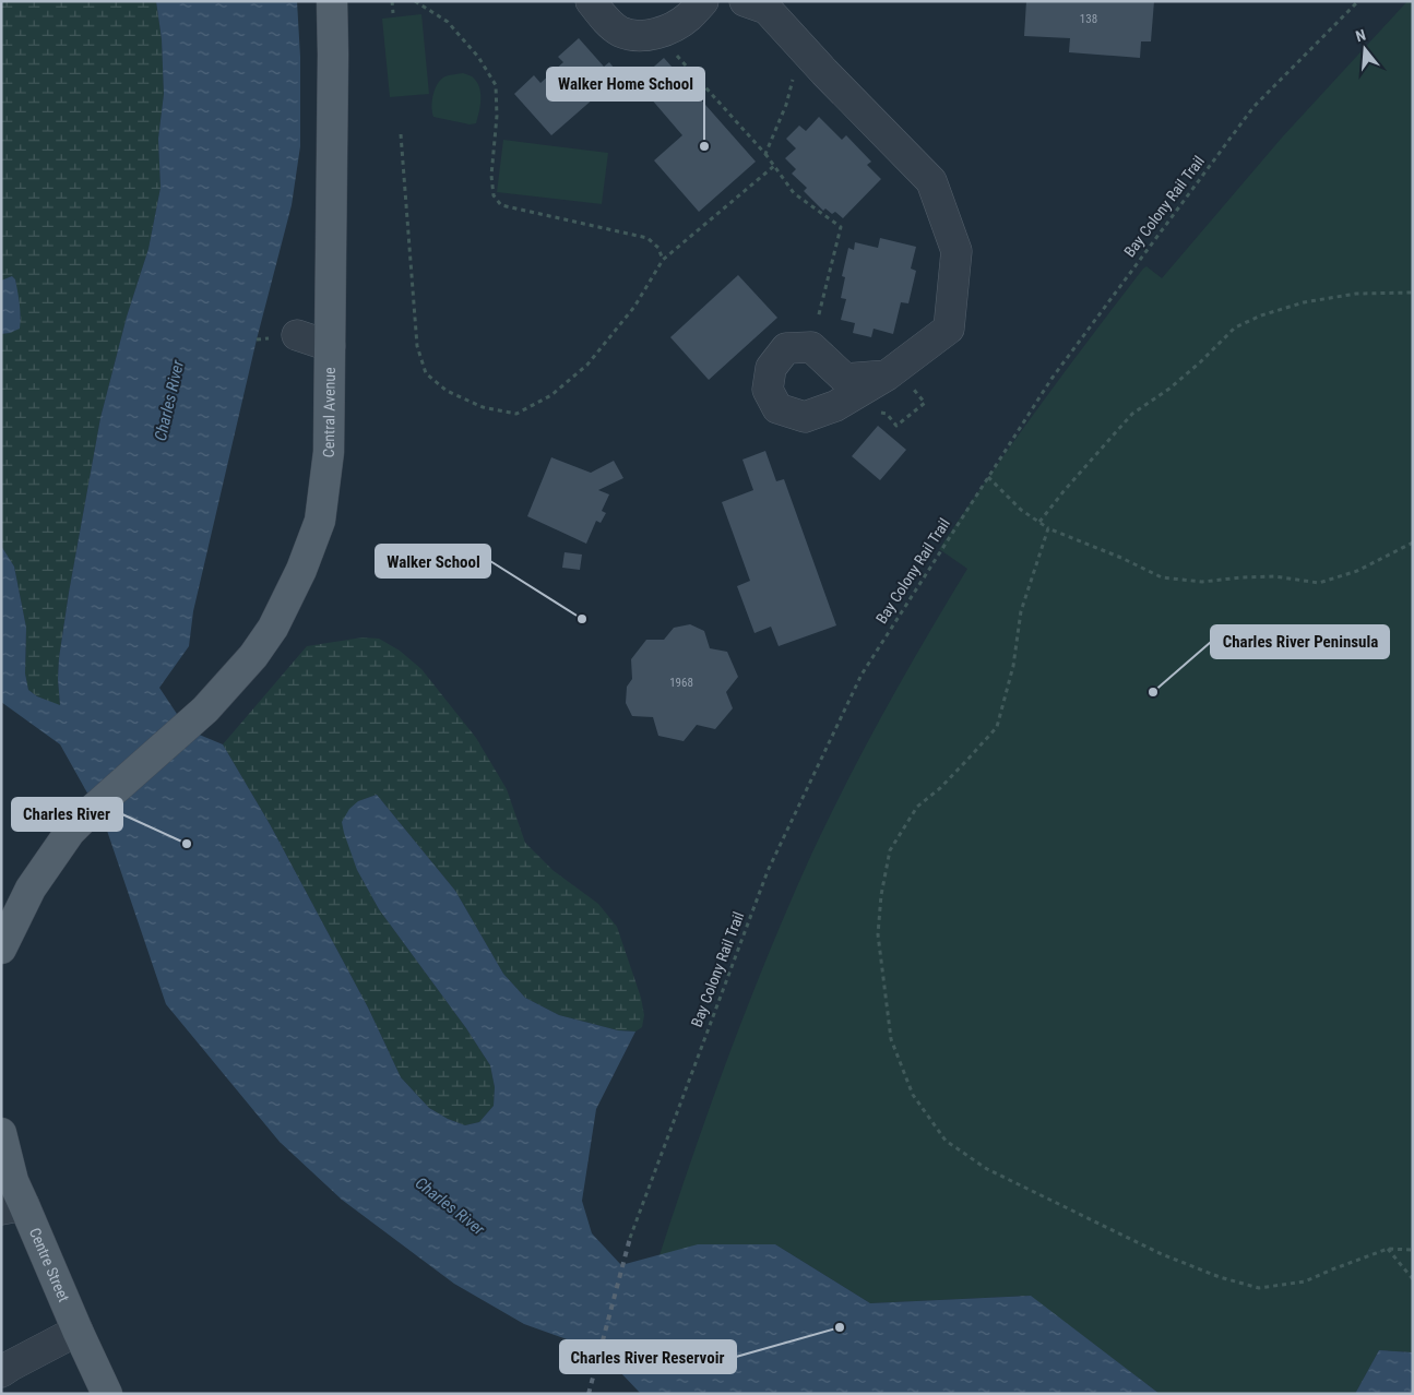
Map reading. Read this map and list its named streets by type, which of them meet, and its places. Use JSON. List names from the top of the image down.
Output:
{
  "streets": {
    "main road": ["Central Avenue", "Centre Street"],
    "path": ["Bay Colony Rail Trail"]
  },
  "water": ["Charles River"],
  "places": [
    "Walker Home School",
    "Walker School",
    "Charles River Peninsula",
    "Charles River",
    "Charles River Reservoir"
  ],
  "house_numbers": ["138", "1968"],
  "north": "top"
}
